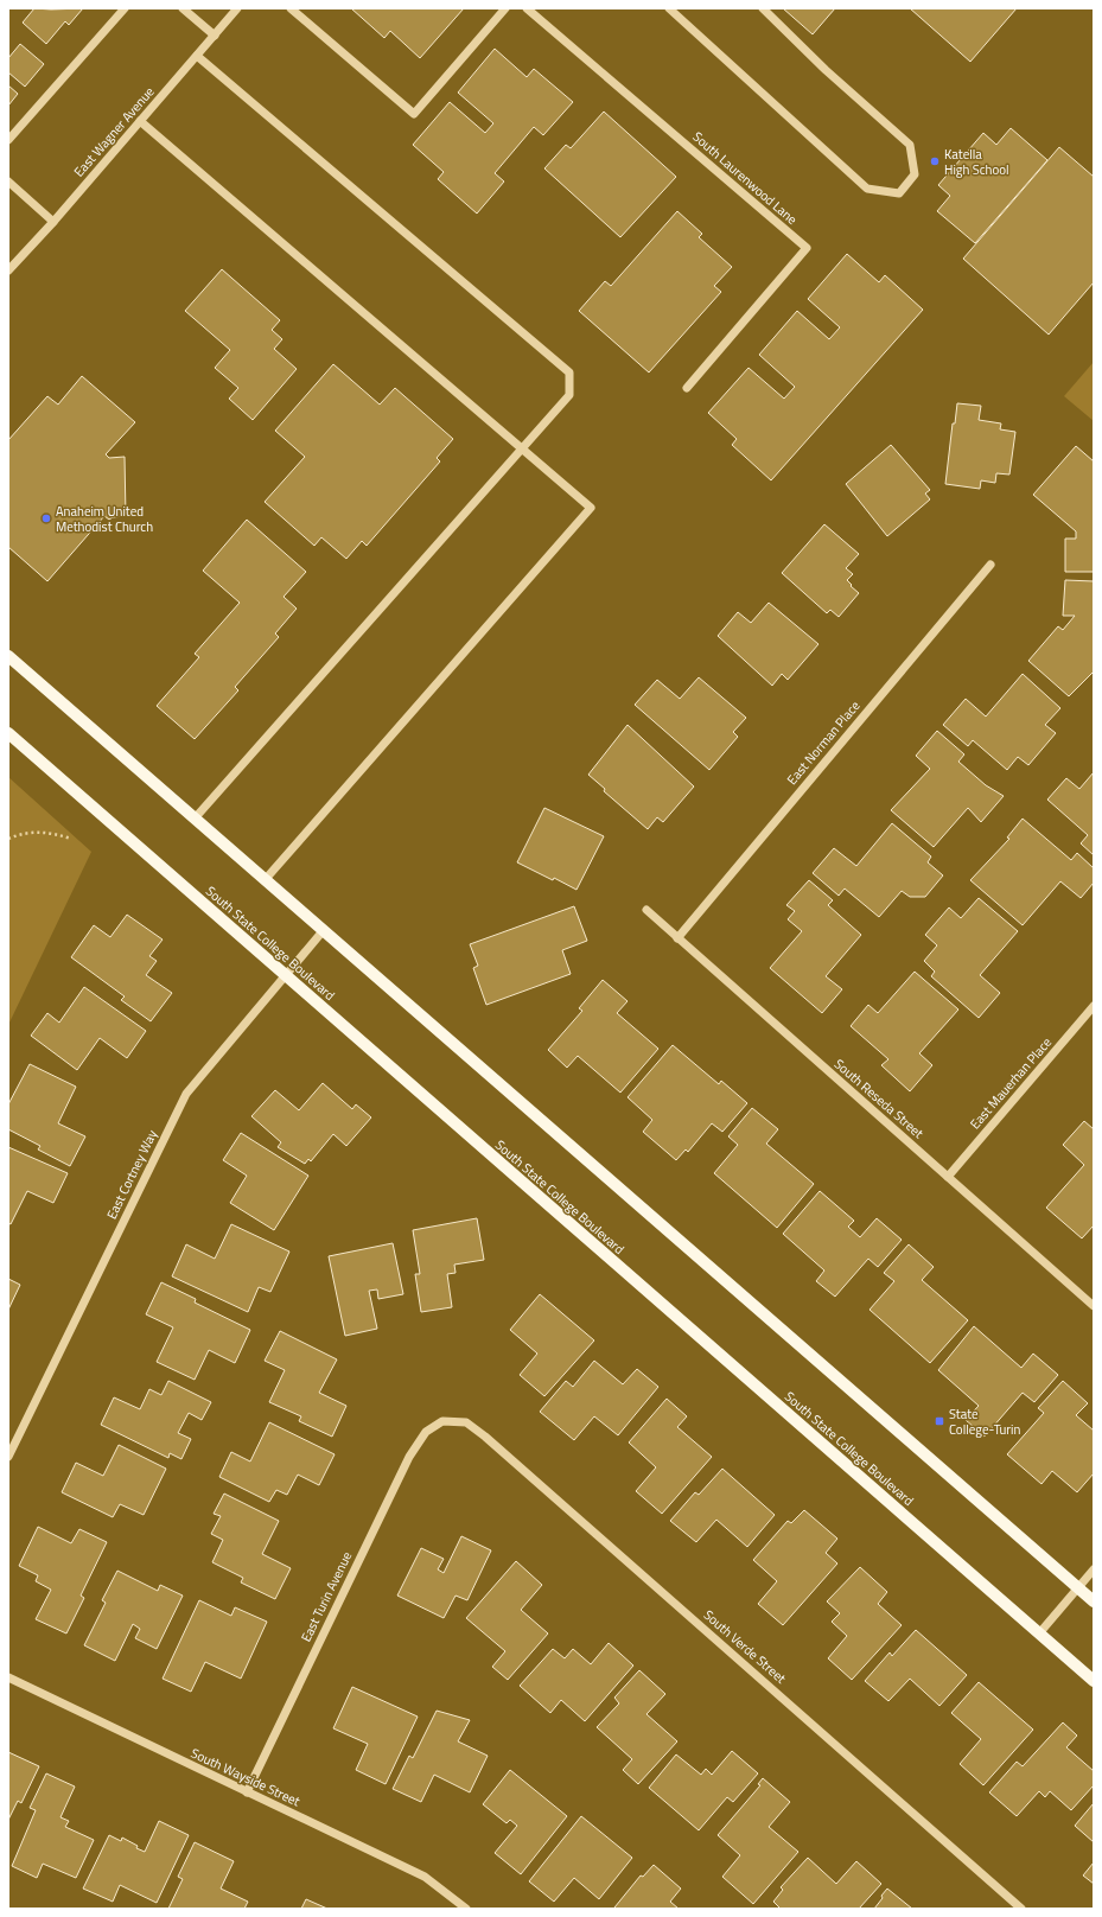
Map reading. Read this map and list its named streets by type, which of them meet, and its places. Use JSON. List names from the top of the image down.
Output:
{
  "streets": {
    "main road": ["South State College Boulevard"],
    "street": [
      "East Wagner Avenue",
      "South Laurenwood Lane",
      "East Norman Place",
      "East Mauerhan Place",
      "South Reseda Street",
      "East Cortney Way",
      "East Turin Avenue",
      "South Verde Street",
      "South Wayside Street"
    ]
  },
  "crossings": [
    ["East Norman Place", "South Reseda Street"],
    ["South State College Boulevard", "East Cortney Way"],
    ["East Mauerhan Place", "South Reseda Street"],
    ["East Turin Avenue", "South Verde Street"],
    ["East Turin Avenue", "South Wayside Street"]
  ],
  "places": {
    "other": ["Katella High School", "Anaheim United Methodist Church"],
    "transit": ["State College-Turin"]
  }
}
